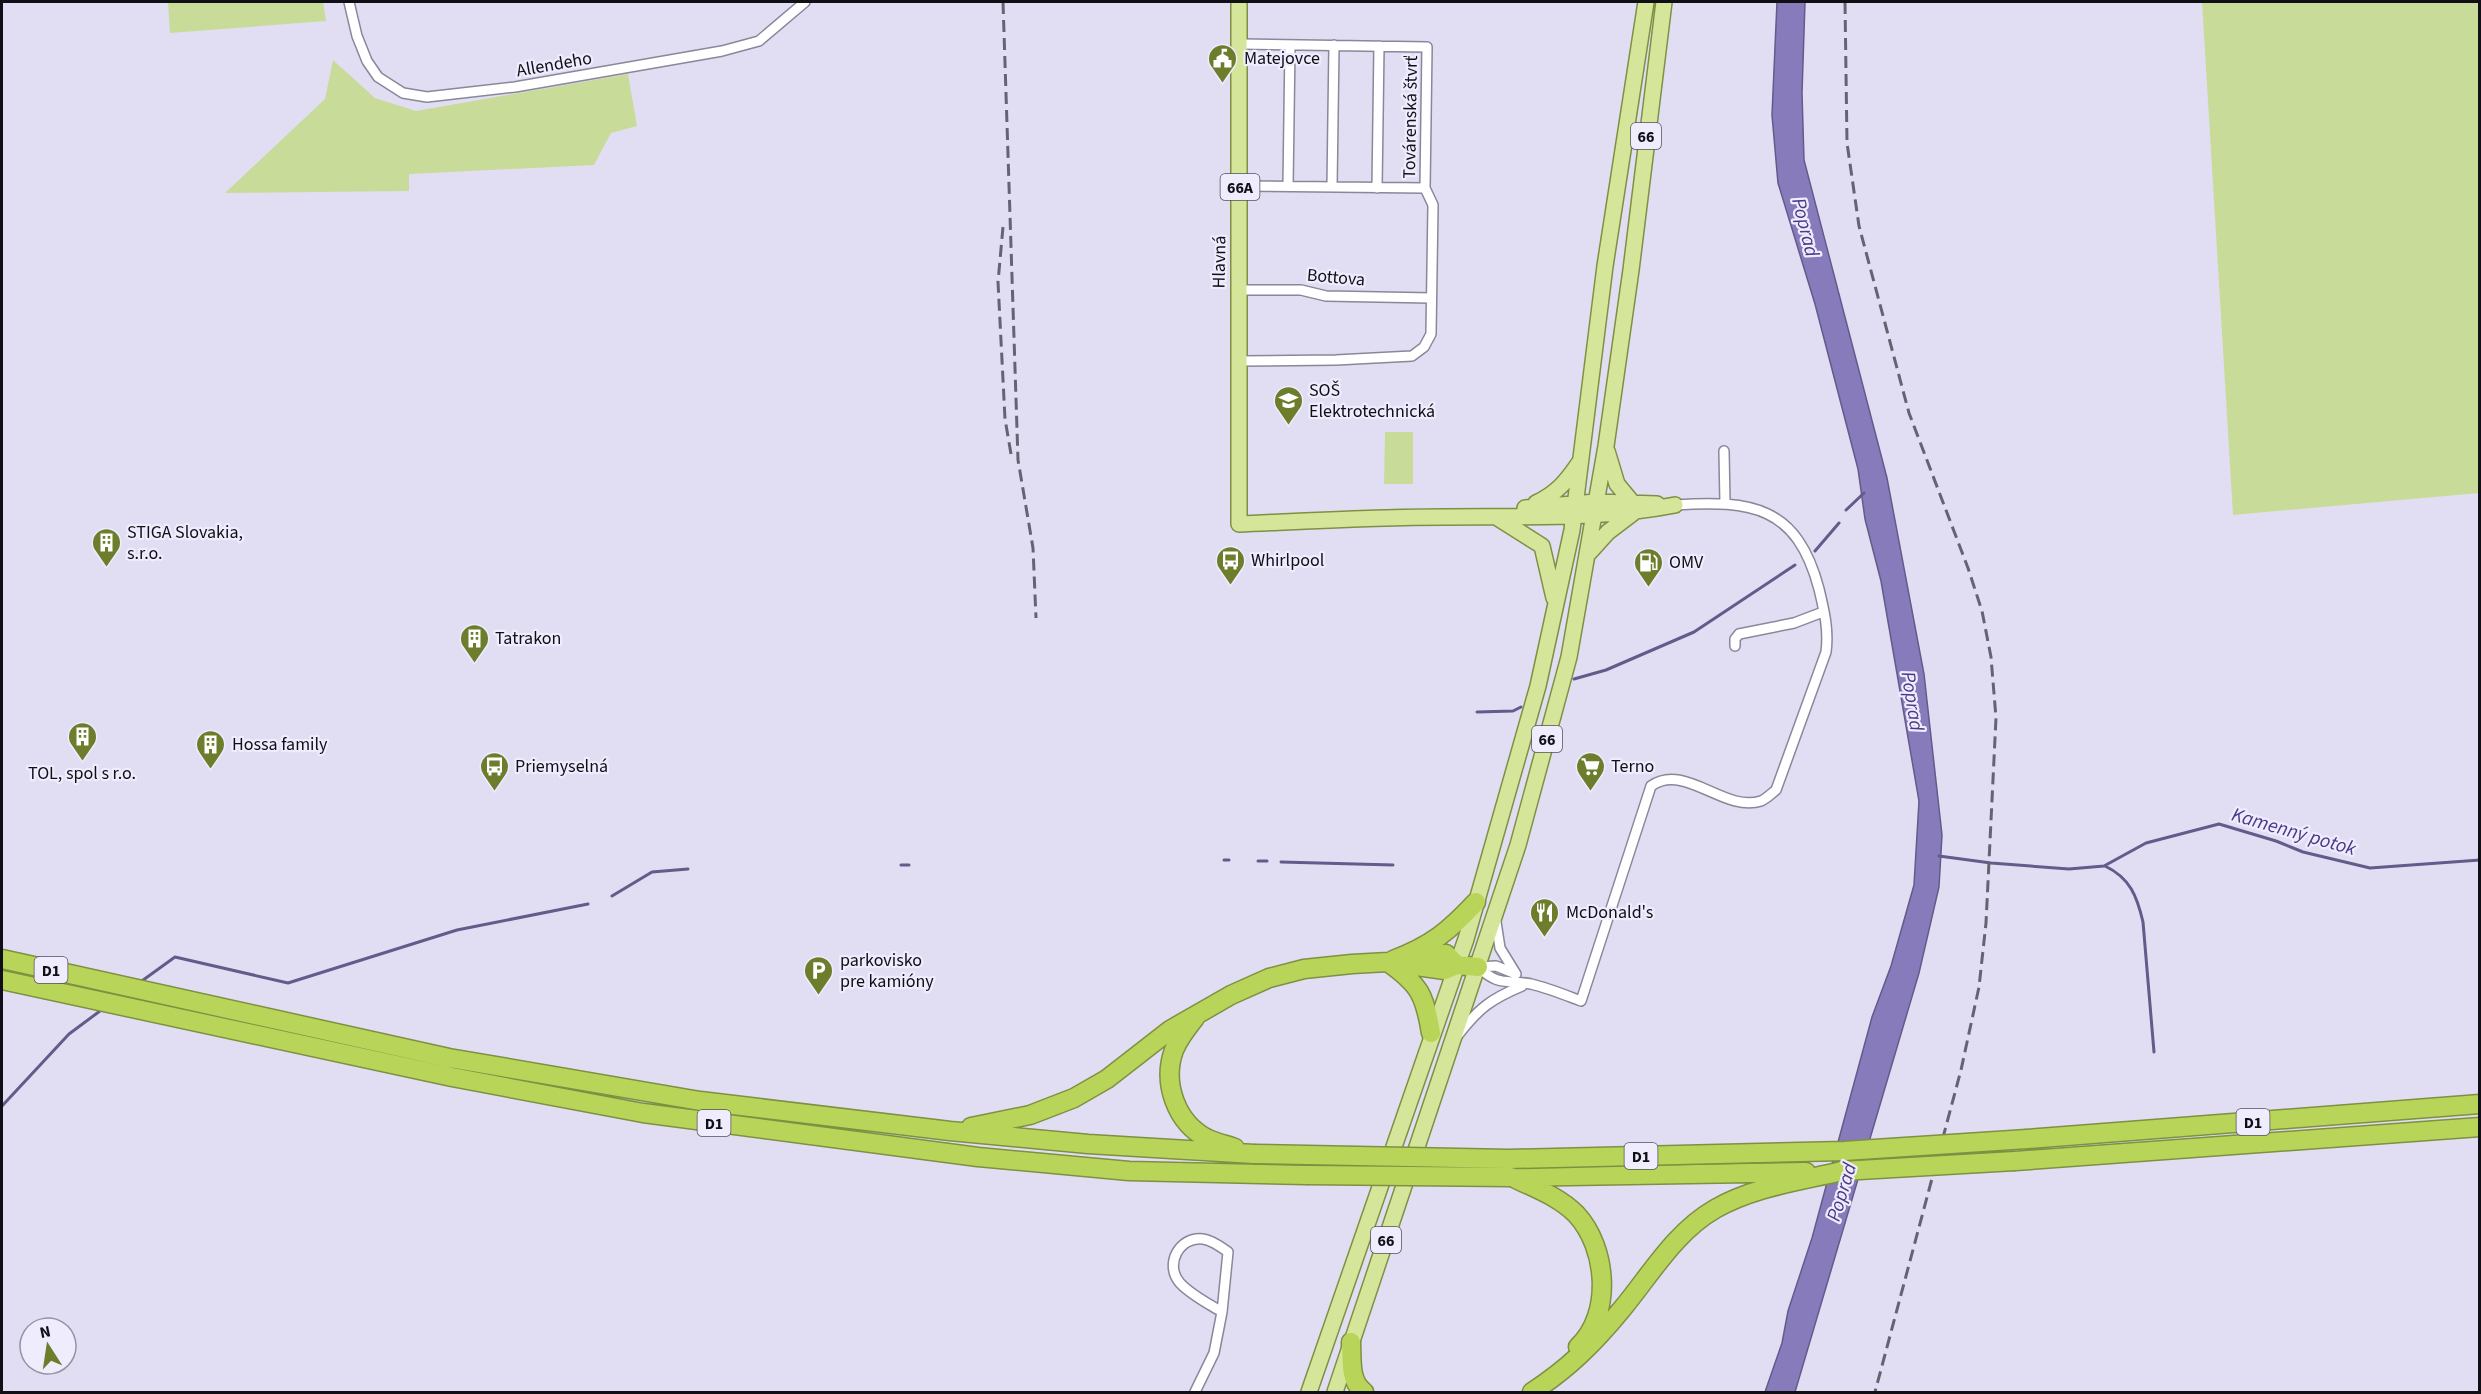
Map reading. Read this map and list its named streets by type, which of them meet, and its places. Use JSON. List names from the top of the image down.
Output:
{
  "streets": {
    "highway": ["D1"],
    "main road": ["66", "66A", "Hlavná"],
    "street": ["Allendeho", "Továrenská štvrť", "Bottova"]
  },
  "crossings": [
    ["Továrenská štvrť", "Hlavná"],
    ["Hlavná", "Bottova"]
  ],
  "water": ["Poprad", "Kamenný potok"],
  "places": {
    "public building": ["Matejovce"],
    "school or university": ["SOŠ Elektrotechnická"],
    "building": [
      "STIGA Slovakia, s.r.o.",
      "Tatrakon",
      "TOL, spol s r.o.",
      "Hossa family"
    ],
    "bus stop": ["Whirlpool", "Priemyselná"],
    "fuel station": ["OMV"],
    "supermarket": ["Terno"],
    "restaurant": ["McDonald's"],
    "parking": ["parkovisko pre kamióny"]
  },
  "north": "top"
}
